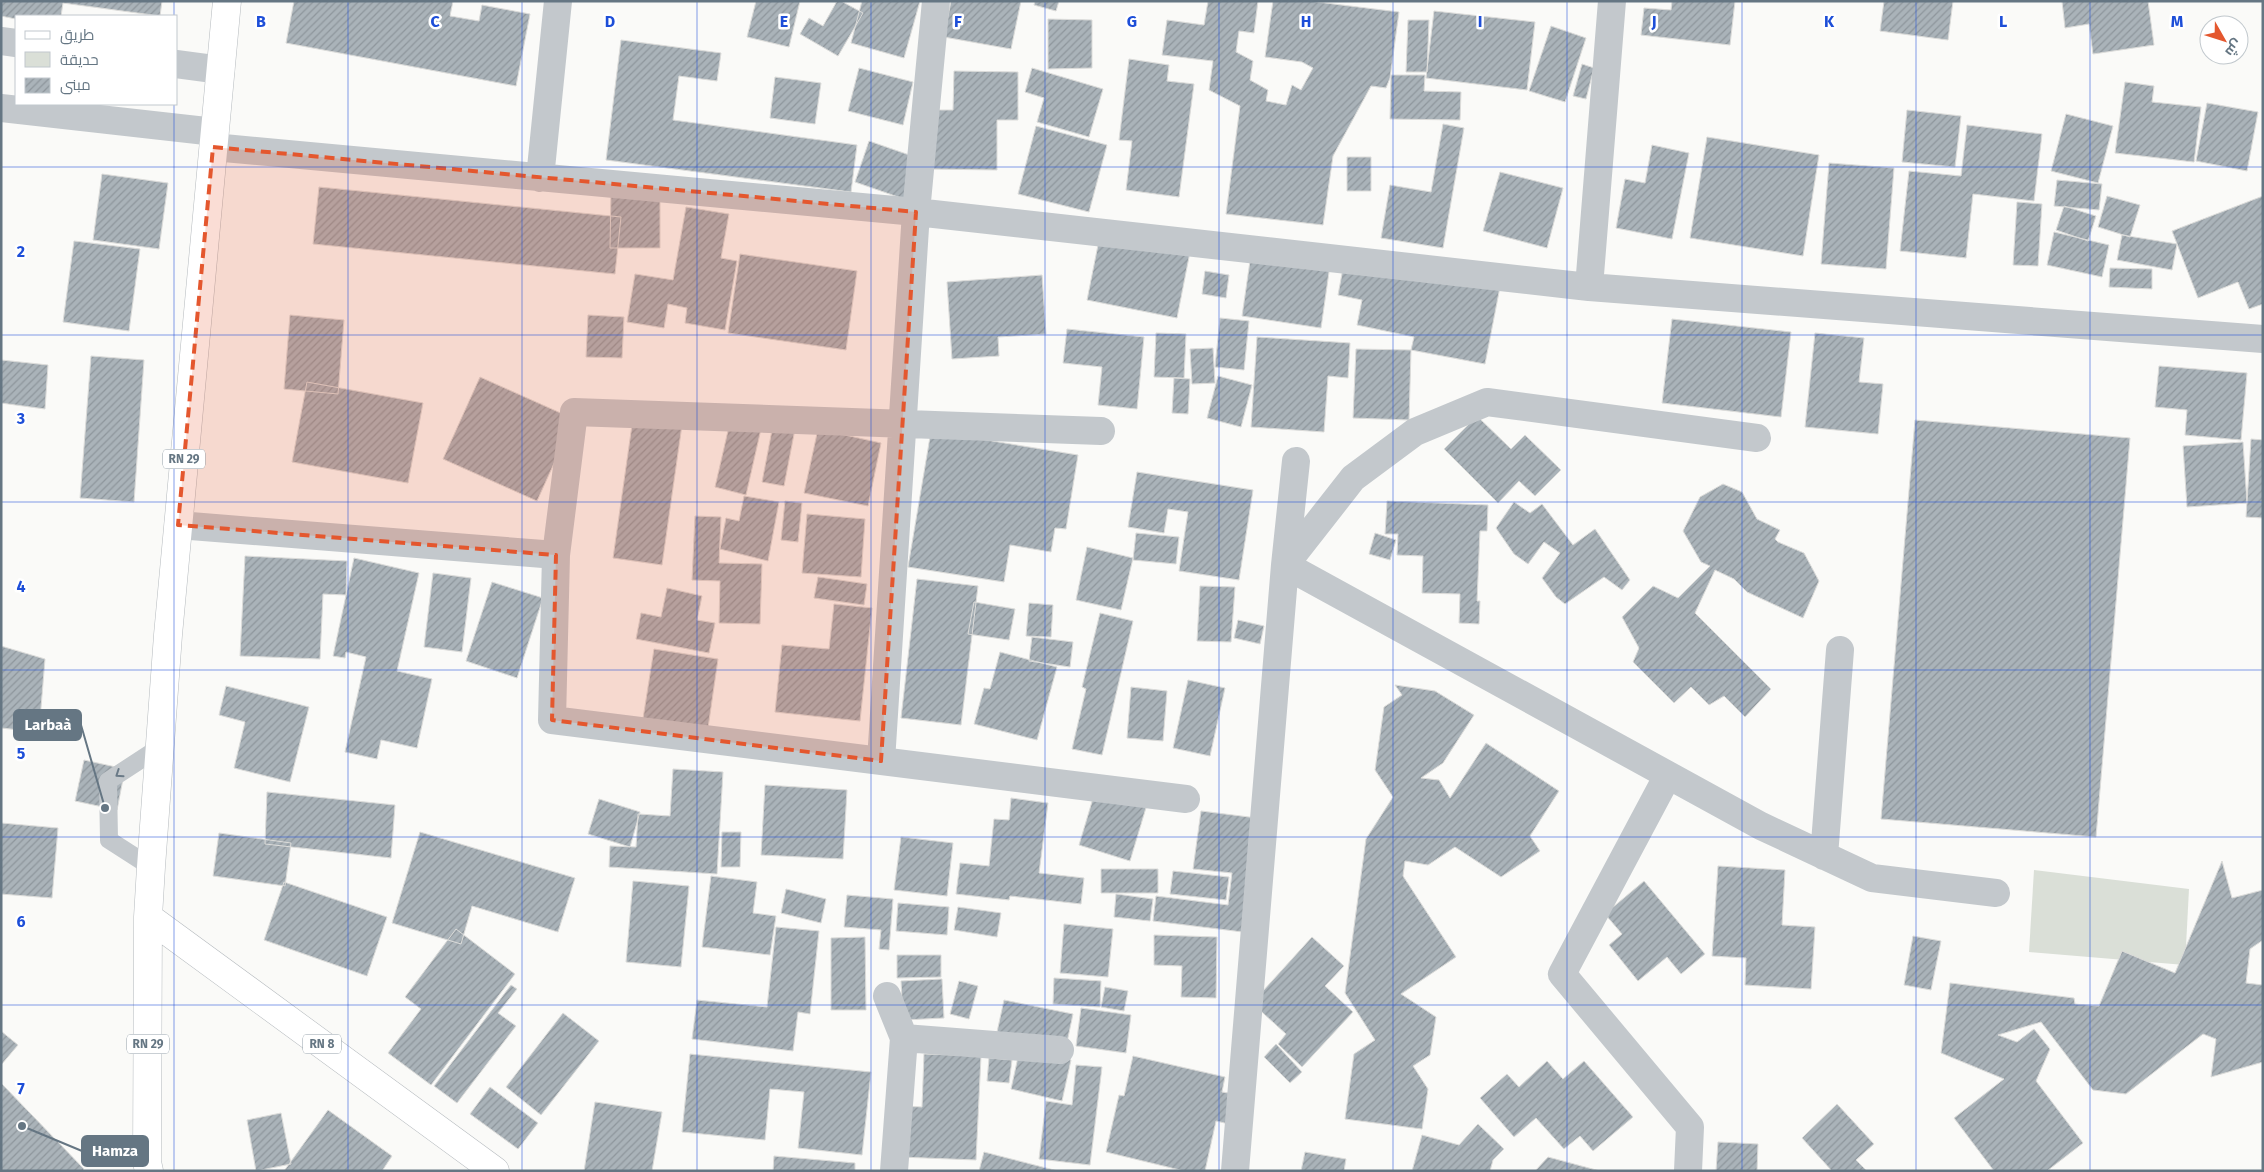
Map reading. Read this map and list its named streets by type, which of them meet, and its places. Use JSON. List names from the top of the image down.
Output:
{
  "streets": {
    "main road": ["RN 29", "RN 8"]
  },
  "crossings": [
    ["RN 29", "RN 8"]
  ],
  "places": ["Larbaà", "Hamza"],
  "legend": ["طريق", "حديقة", "مبنى"],
  "north": "bottom right",
  "grid": {
    "columns": [
      "B",
      "C",
      "D",
      "E",
      "F",
      "G",
      "H",
      "I",
      "J",
      "K",
      "L",
      "M"
    ],
    "rows": [
      "2",
      "3",
      "4",
      "5",
      "6",
      "7"
    ]
  }
}
